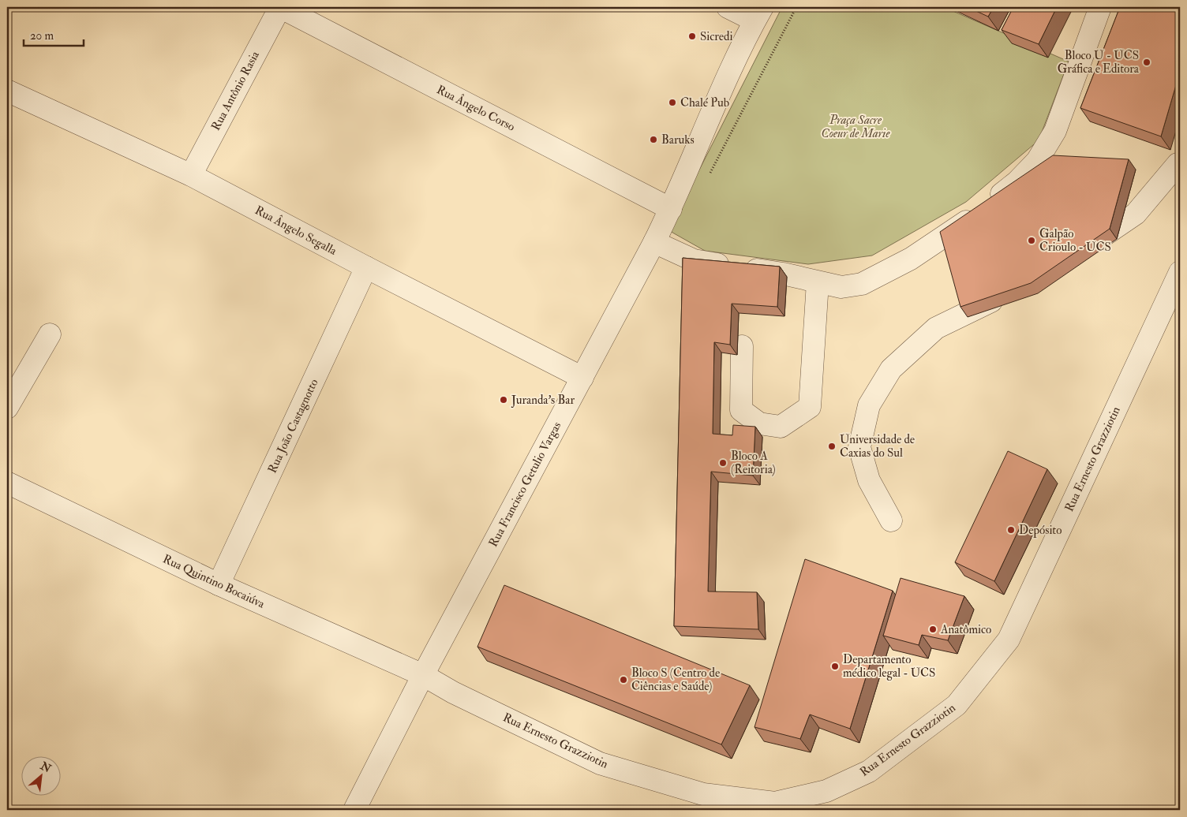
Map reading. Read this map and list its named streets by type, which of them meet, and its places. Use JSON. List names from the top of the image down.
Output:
{
  "streets": {
    "street": [
      "Rua Antônio Rasia",
      "Rua Ângelo Corso",
      "Rua Ângelo Segalla",
      "Rua João Castagnotto",
      "Rua Ernesto Grazziotin",
      "Rua Francisco Getulio Vargas",
      "Rua Quintino Bocaiúva"
    ]
  },
  "crossings": [
    ["Rua Antônio Rasia", "Rua Ângelo Corso"],
    ["Rua Antônio Rasia", "Rua Ângelo Segalla"],
    ["Rua Ângelo Corso", "Rua Francisco Getulio Vargas"],
    ["Rua Ângelo Segalla", "Rua João Castagnotto"],
    ["Rua Ângelo Segalla", "Rua Francisco Getulio Vargas"],
    ["Rua João Castagnotto", "Rua Quintino Bocaiúva"],
    ["Rua Ernesto Grazziotin", "Rua Francisco Getulio Vargas"],
    ["Rua Ernesto Grazziotin", "Rua Quintino Bocaiúva"],
    ["Rua Francisco Getulio Vargas", "Rua Quintino Bocaiúva"]
  ],
  "parks": ["Praça Sacre Coeur de Marie"],
  "places": [
    "Sicredi",
    "Bloco U - UCS Gráfica e Editora",
    "Chalé Pub",
    "Baruks",
    "Galpão Crioulo - UCS",
    "Juranda's Bar",
    "Universidade de Caxias do Sul",
    "Bloco A (Reitoria)",
    "Depósito",
    "Anatômico",
    "Departamento médico legal - UCS",
    "Bloco S (Centro de Ciências e Saúde)"
  ],
  "scale_bar": "20 m",
  "north": "top right"
}
